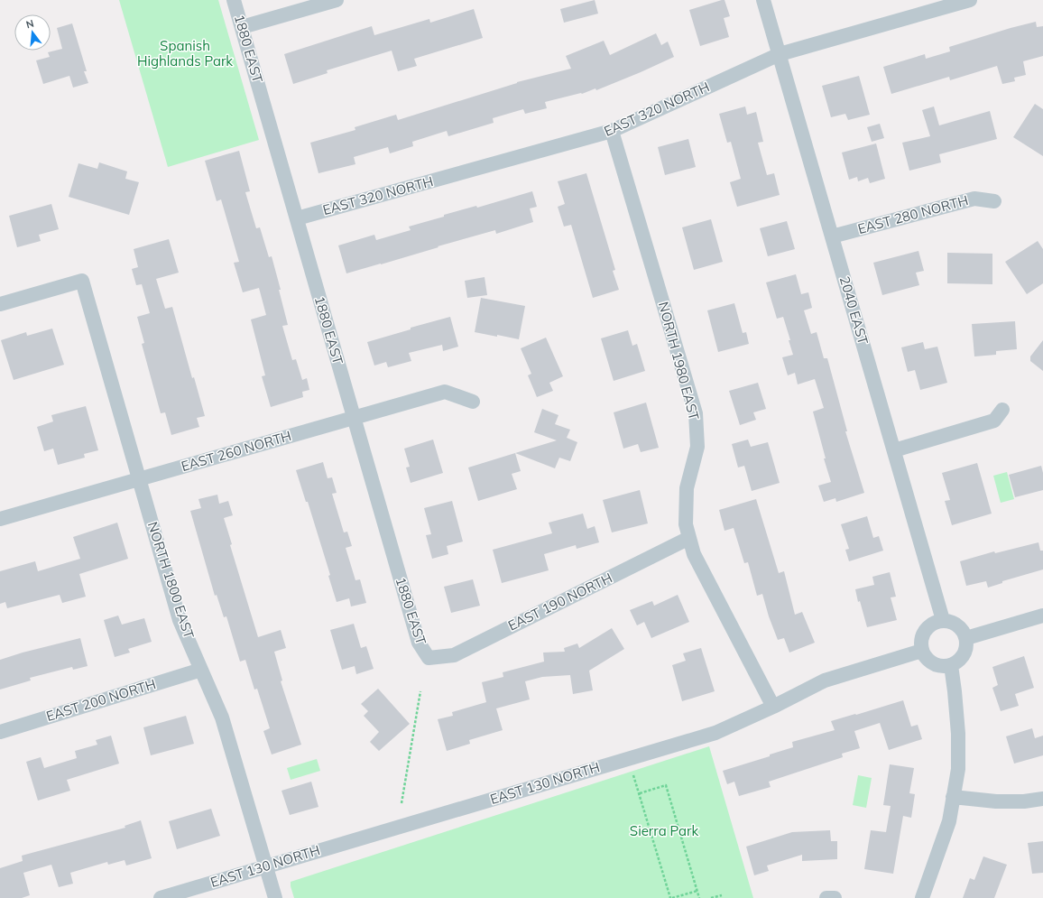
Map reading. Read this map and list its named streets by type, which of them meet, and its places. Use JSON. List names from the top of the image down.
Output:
{
  "streets": {
    "street": [
      "1880 EAST",
      "EAST 320 NORTH",
      "EAST 280 NORTH",
      "2040 EAST",
      "NORTH 1980 EAST",
      "EAST 260 NORTH",
      "NORTH 1800 EAST",
      "EAST 190 NORTH",
      "EAST 200 NORTH",
      "EAST 130 NORTH"
    ]
  },
  "crossings": [
    ["1880 EAST", "EAST 320 NORTH"],
    ["1880 EAST", "EAST 260 NORTH"],
    ["1880 EAST", "EAST 190 NORTH"],
    ["EAST 320 NORTH", "2040 EAST"],
    ["EAST 320 NORTH", "NORTH 1980 EAST"],
    ["EAST 280 NORTH", "2040 EAST"],
    ["2040 EAST", "EAST 130 NORTH"],
    ["NORTH 1980 EAST", "EAST 190 NORTH"],
    ["NORTH 1980 EAST", "EAST 130 NORTH"],
    ["EAST 260 NORTH", "NORTH 1800 EAST"],
    ["NORTH 1800 EAST", "EAST 200 NORTH"],
    ["NORTH 1800 EAST", "EAST 130 NORTH"]
  ],
  "parks": ["Spanish Highlands Park", "Sierra Park"],
  "north": "top"
}
